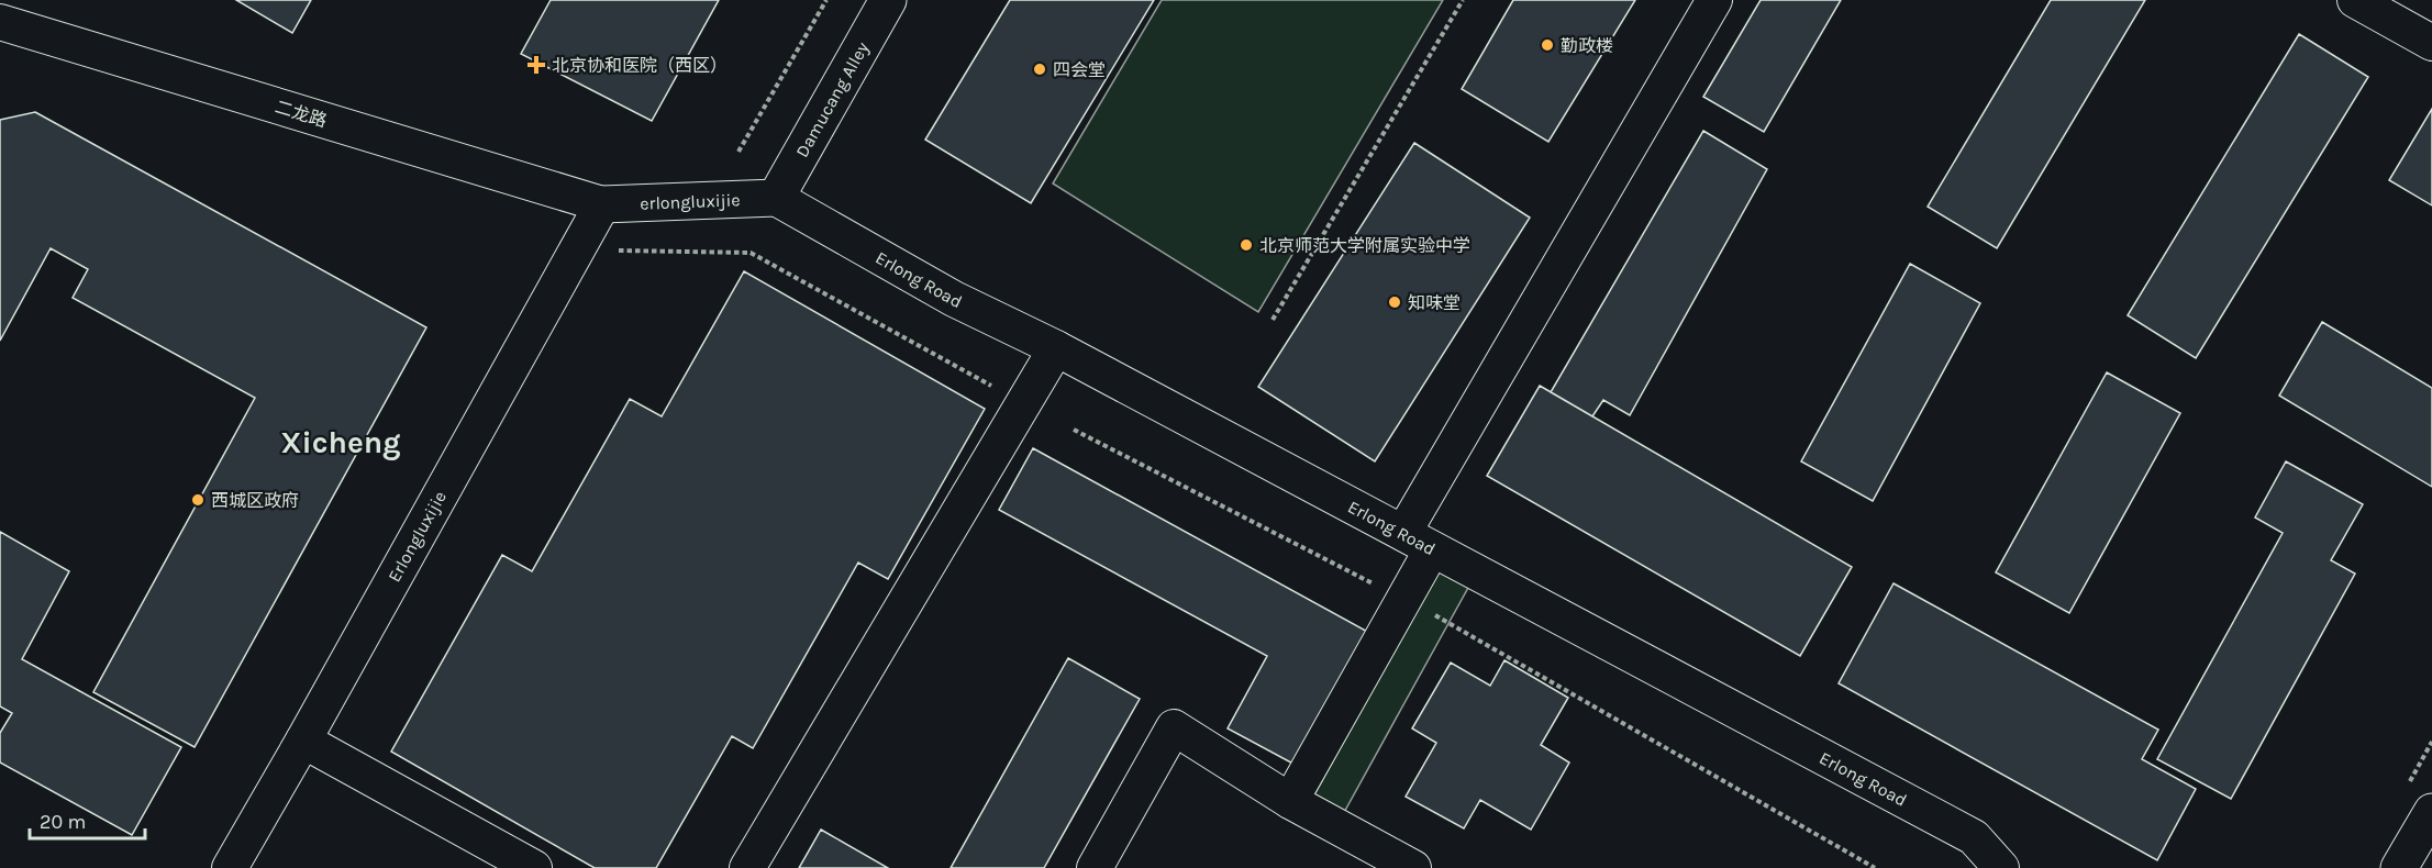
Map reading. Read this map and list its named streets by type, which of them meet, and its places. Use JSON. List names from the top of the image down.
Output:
{
  "streets": {
    "street": [
      "Damucang Alley",
      "二龙路",
      "erlongluxijie",
      "Erlong Road",
      "Erlongluxijie"
    ]
  },
  "crossings": [
    ["Damucang Alley", "erlongluxijie"],
    ["Damucang Alley", "Erlong Road"],
    ["二龙路", "erlongluxijie"],
    ["二龙路", "Erlongluxijie"],
    ["erlongluxijie", "Erlong Road"],
    ["erlongluxijie", "Erlongluxijie"]
  ],
  "districts": ["Xicheng"],
  "places": {
    "other": [
      "勤政楼",
      "四会堂",
      "北京师范大学附属实验中学",
      "知味堂",
      "西城区政府"
    ],
    "health": ["北京协和医院（西区）"]
  },
  "scale_bar": "20 m"
}
